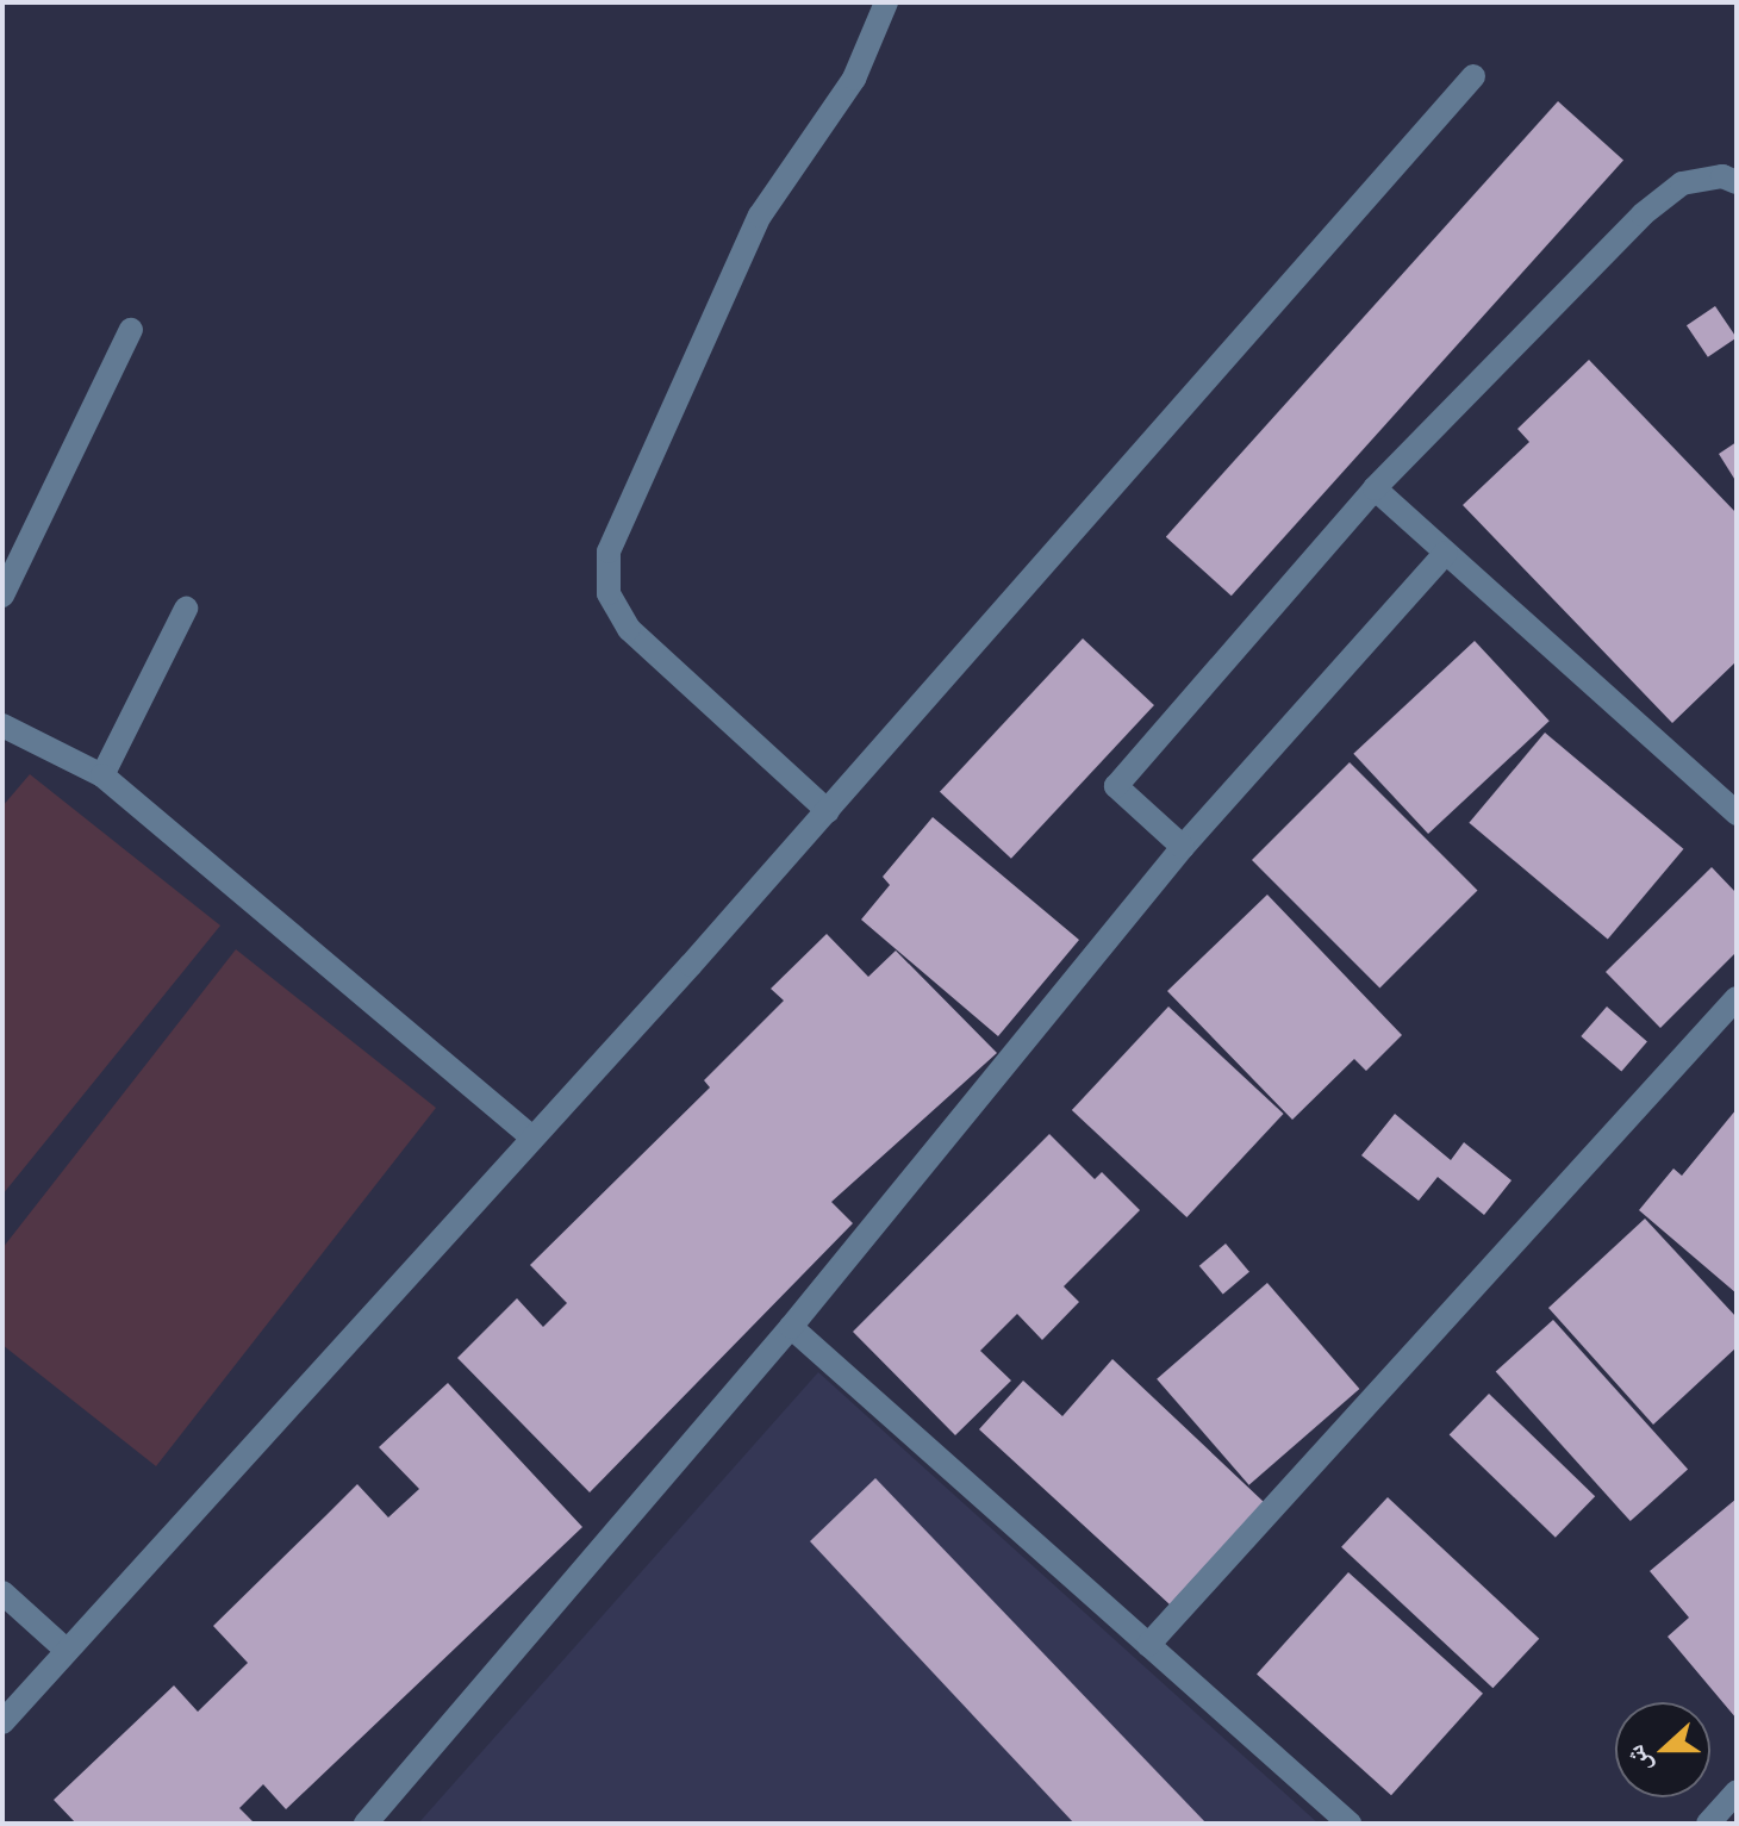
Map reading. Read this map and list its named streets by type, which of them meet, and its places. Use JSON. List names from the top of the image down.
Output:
{
  "north": "left"
}
